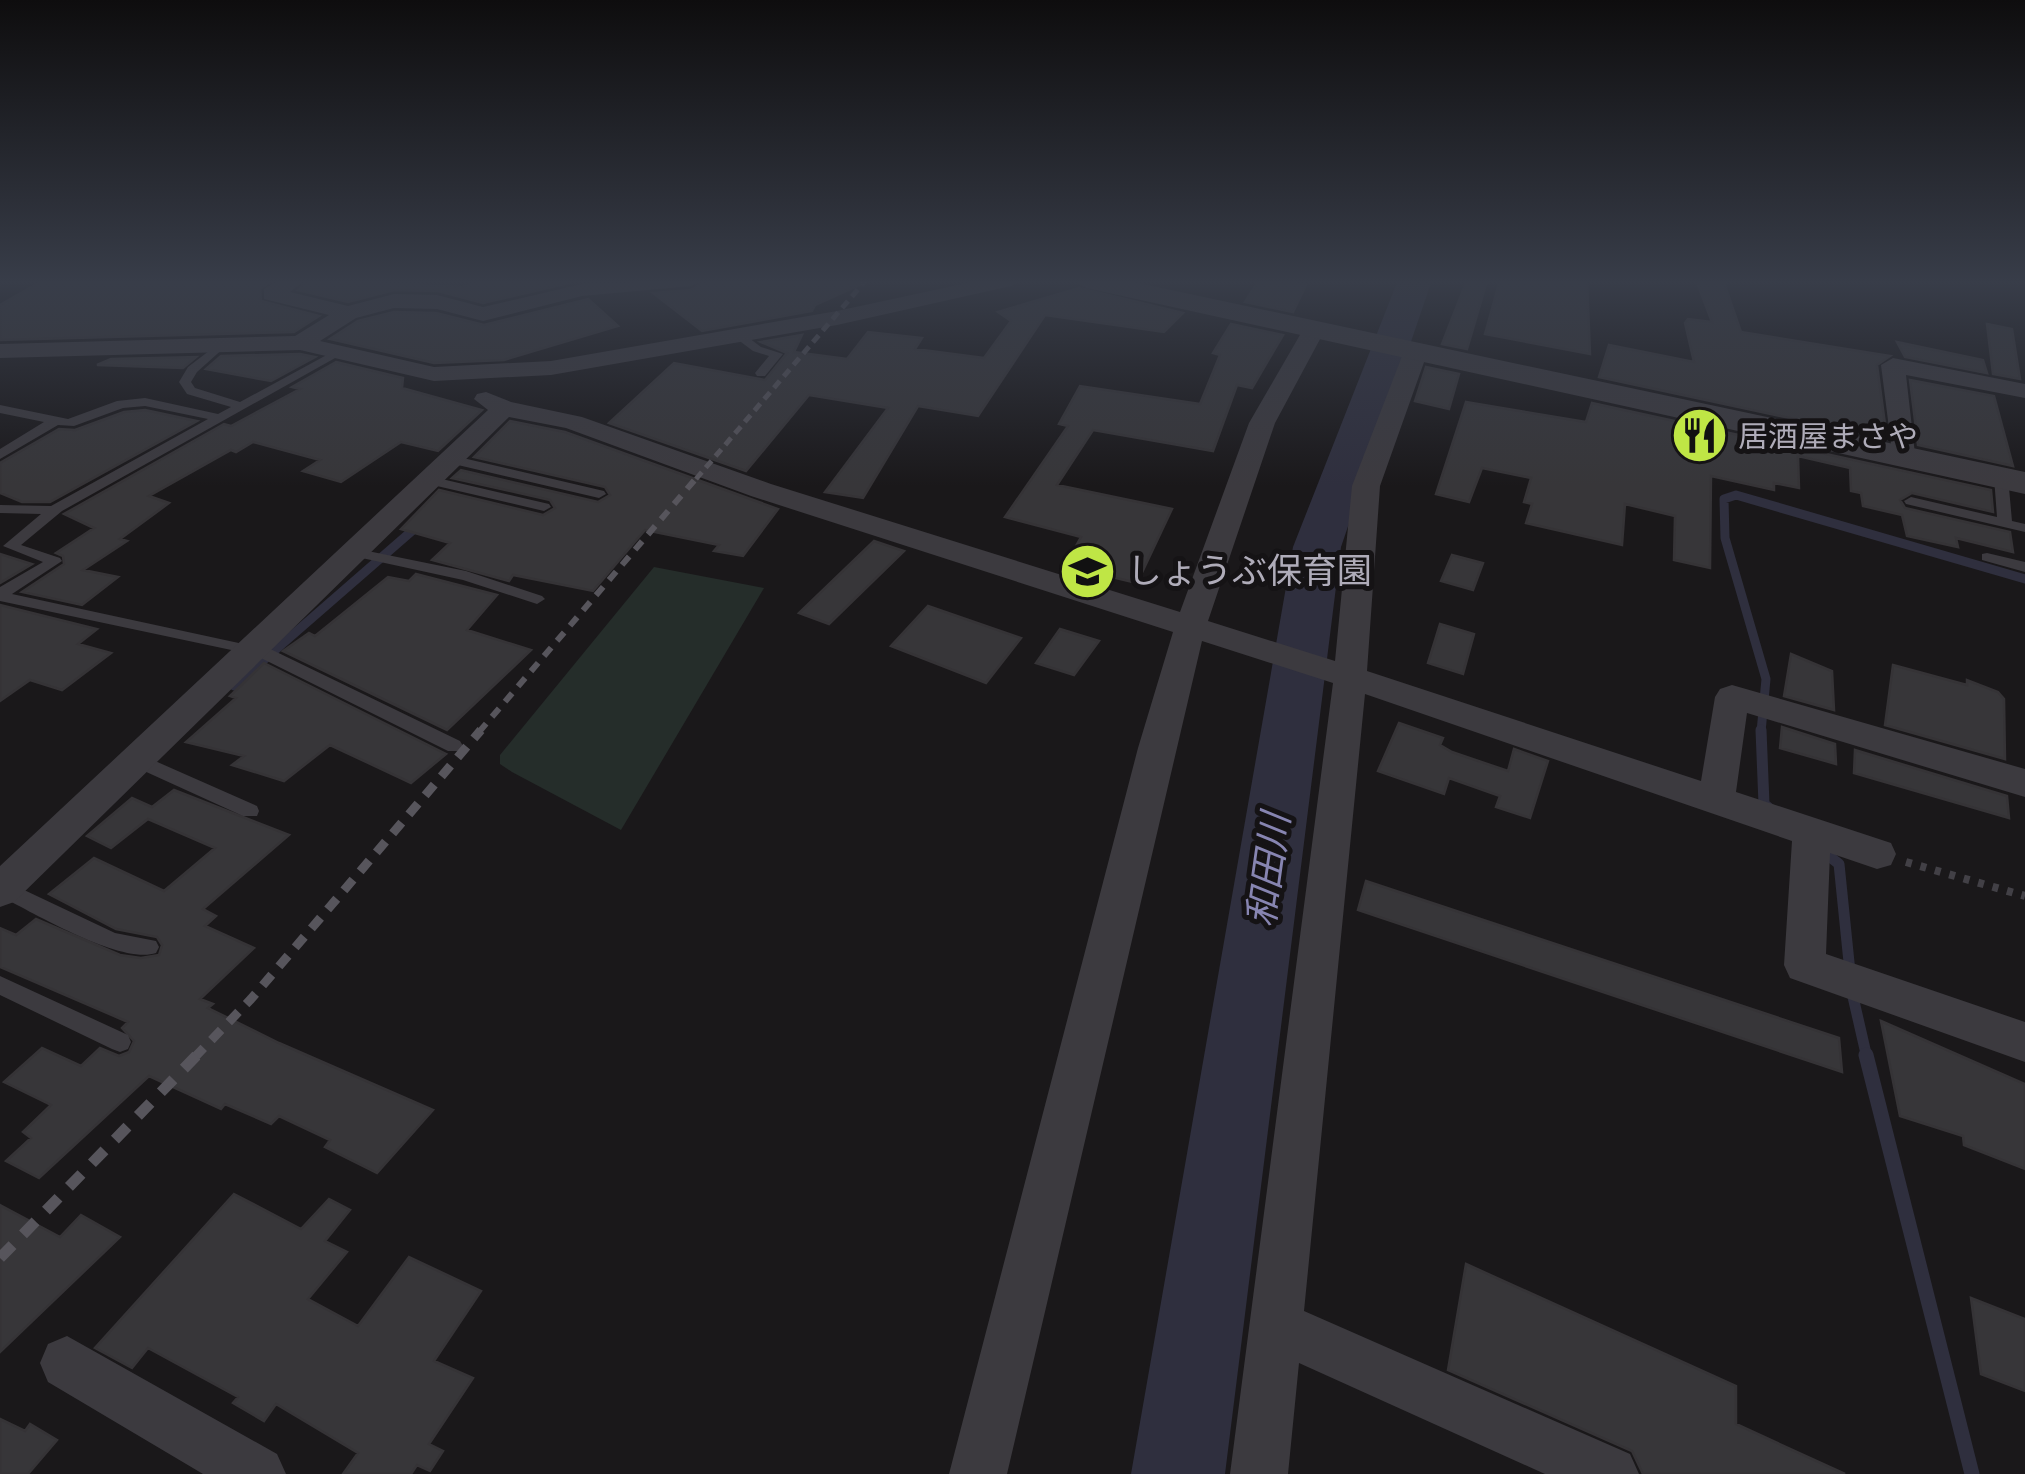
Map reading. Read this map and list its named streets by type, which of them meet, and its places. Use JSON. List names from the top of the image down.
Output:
{
  "water": ["和田川"],
  "places": {
    "restaurant": ["居酒屋まさや"],
    "school or university": ["しょうぶ保育園"]
  }
}
